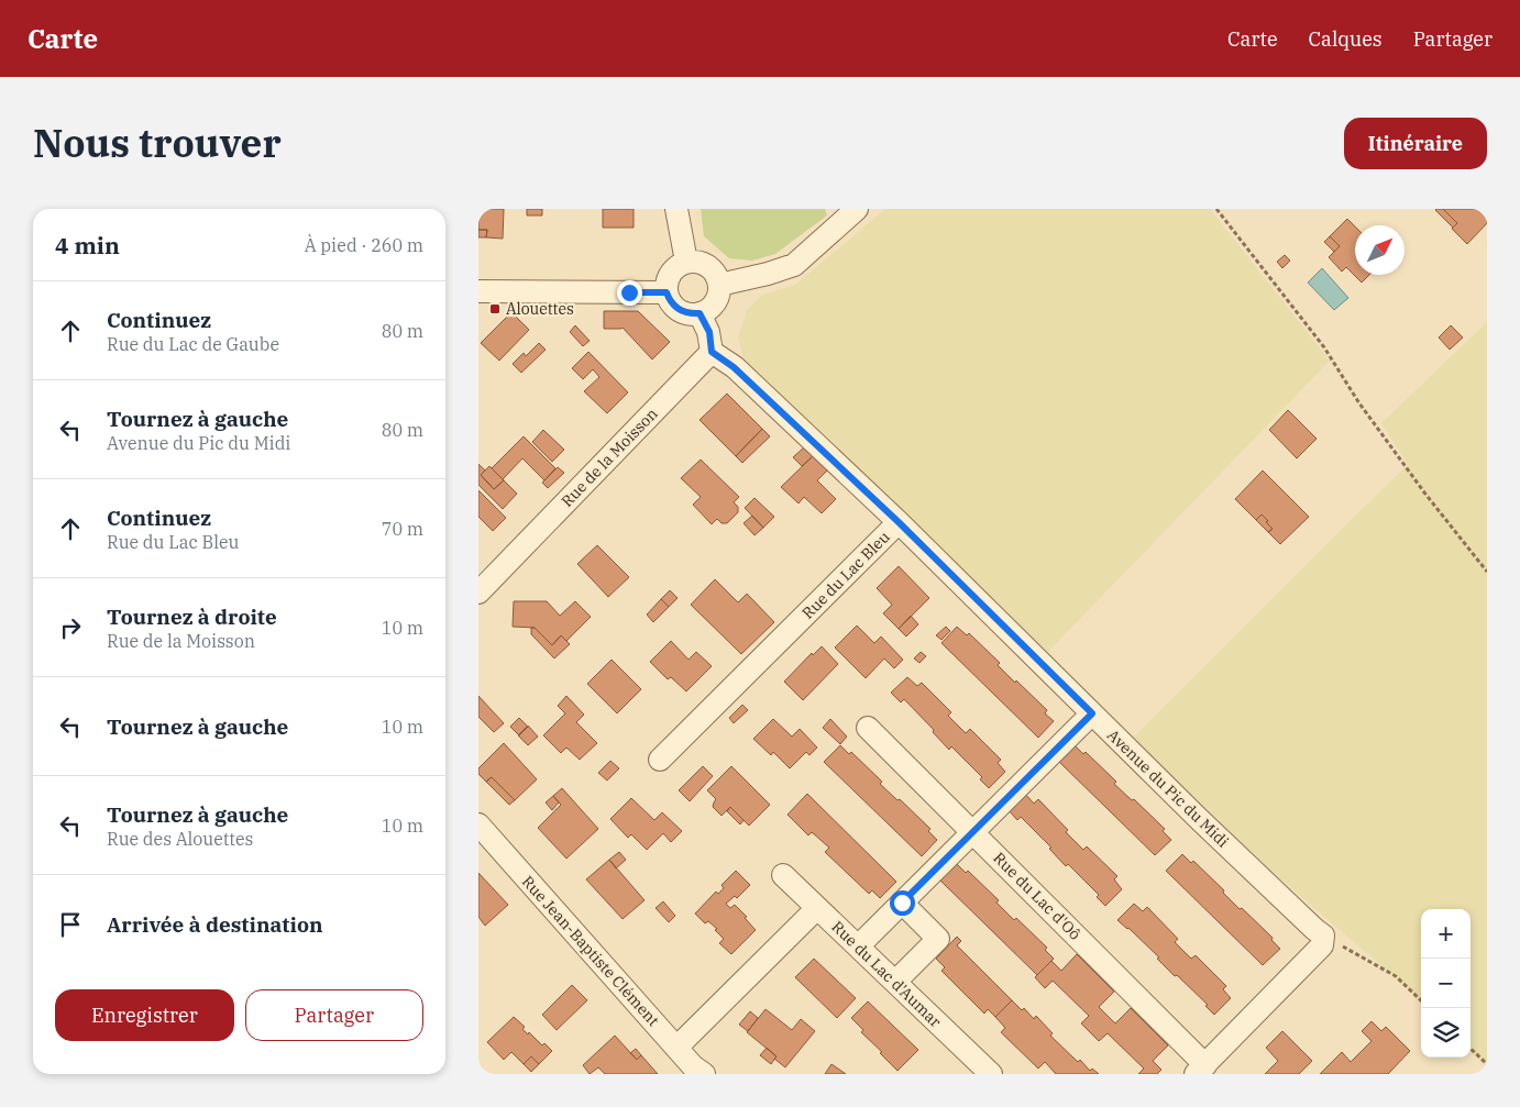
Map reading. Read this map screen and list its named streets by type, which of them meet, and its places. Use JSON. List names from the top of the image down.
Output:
{
  "streets": {
    "street": [
      "Rue de la Moisson",
      "Rue du Lac Bleu",
      "Avenue du Pic du Midi",
      "Rue du Lac d'Oô",
      "Rue Jean-Baptiste Clément",
      "Rue du Lac d'Aumar"
    ]
  },
  "crossings": [
    ["Rue de la Moisson", "Rue du Lac Bleu"],
    ["Rue du Lac Bleu", "Avenue du Pic du Midi"]
  ],
  "places": {
    "transit": ["Alouettes"]
  },
  "north": "top right",
  "page": {
    "header": "Carte",
    "nav": ["Carte", "Calques", "Partager"],
    "title": "Nous trouver",
    "buttons": [
      "Itinéraire",
      ["Enregistrer", "Partager"]
    ],
    "heading": ["4 min", "À pied · 260 m"],
    "list": [
      ["Continuez", "Rue du Lac de Gaube", "80 m"],
      ["Tournez à gauche", "Avenue du Pic du Midi", "80 m"],
      ["Continuez", "Rue du Lac Bleu", "70 m"],
      ["Tournez à droite", "Rue de la Moisson", "10 m"],
      ["Tournez à gauche", "10 m"],
      ["Tournez à gauche", "Rue des Alouettes", "10 m"],
      "Arrivée à destination"
    ],
    "map_buttons": ["+", "−"]
  }
}
